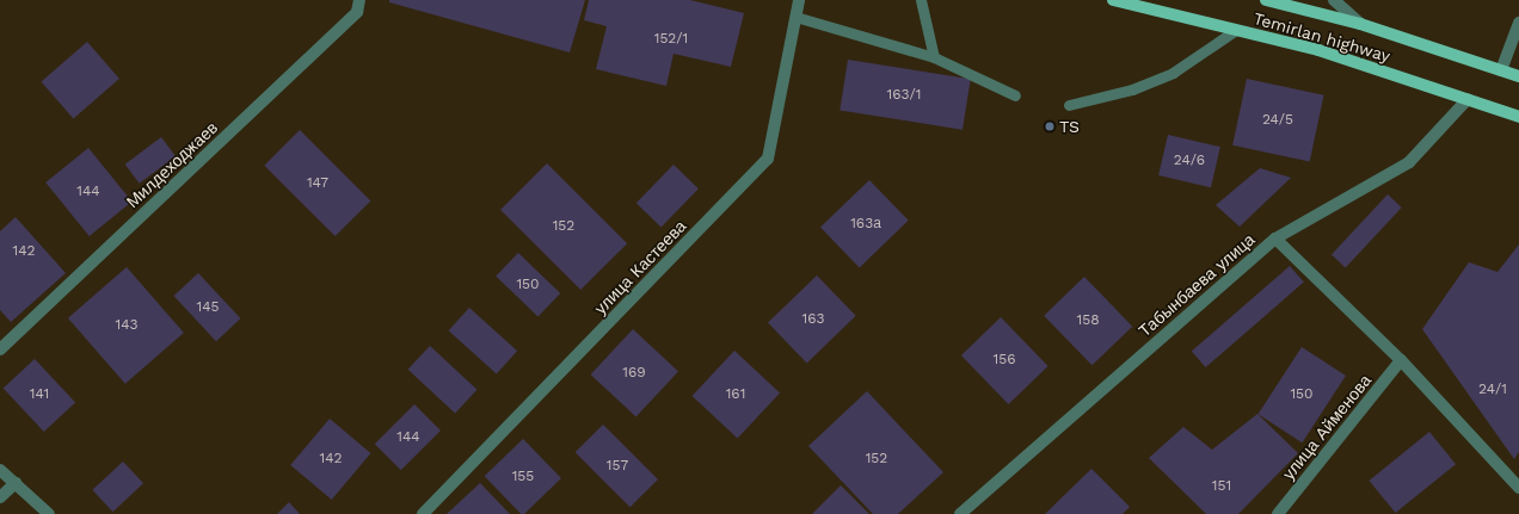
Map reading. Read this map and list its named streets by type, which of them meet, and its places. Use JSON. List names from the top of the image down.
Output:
{
  "streets": {
    "main road": ["Temirlan highway"],
    "street": [
      "Милдеходжаев",
      "улица Кастеева",
      "Табынбаева улица",
      "улица Айменова"
    ]
  },
  "crossings": [
    ["Temirlan highway", "Табынбаева улица"]
  ],
  "places": ["TS"],
  "house_numbers": [
    "152/1",
    "163/1",
    "24/5",
    "24/6",
    "147",
    "144",
    "163а",
    "152",
    "142",
    "150",
    "145",
    "163",
    "158",
    "143",
    "156",
    "169",
    "24/1",
    "141",
    "161",
    "150",
    "144",
    "142",
    "152",
    "157",
    "155",
    "151"
  ]
}
